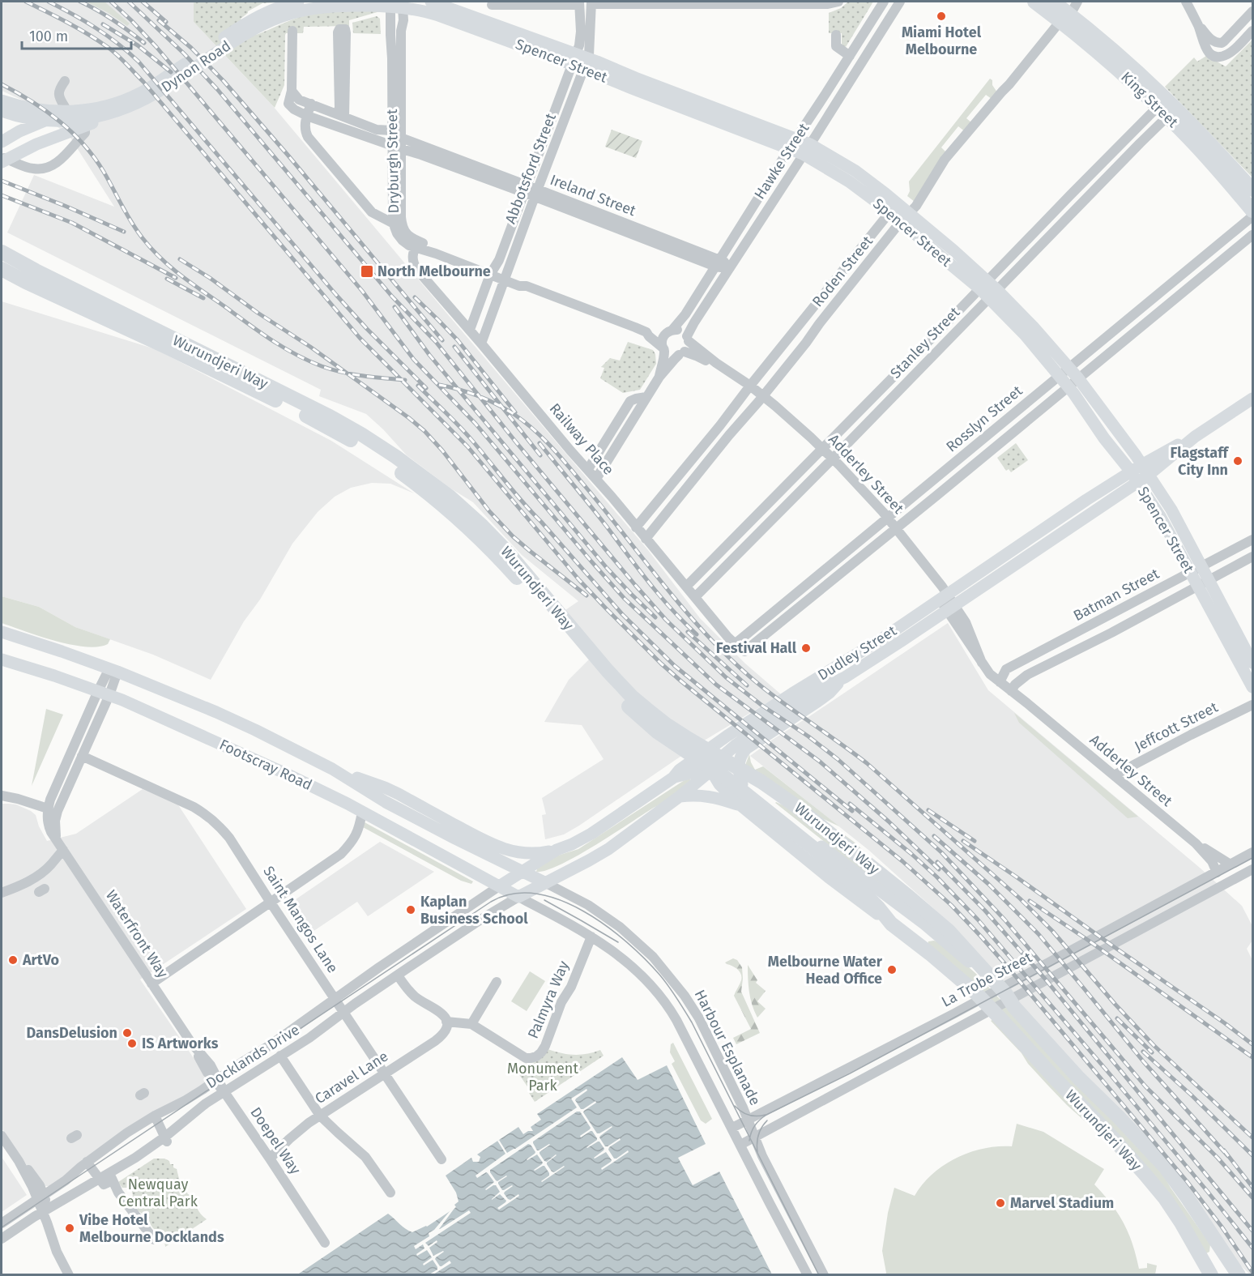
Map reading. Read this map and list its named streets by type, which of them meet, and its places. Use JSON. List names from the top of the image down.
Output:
{
  "streets": {
    "highway": ["King Street", "Wurundjeri Way"],
    "main road": [
      "Spencer Street",
      "Dynon Road",
      "Dudley Street",
      "Footscray Road"
    ],
    "street": [
      "Dryburgh Street",
      "Hawke Street",
      "Abbotsford Street",
      "Ireland Street",
      "Roden Street",
      "Stanley Street",
      "Rosslyn Street",
      "Railway Place",
      "Adderley Street",
      "Batman Street",
      "Jeffcott Street",
      "Saint Mangos Lane",
      "Waterfront Way",
      "La Trobe Street",
      "Palmyra Way",
      "Harbour Esplanade",
      "Docklands Drive",
      "Caravel Lane",
      "Doepel Way"
    ]
  },
  "crossings": [
    ["Spencer Street", "Dynon Road"],
    ["Spencer Street", "Dryburgh Street"],
    ["Spencer Street", "Hawke Street"],
    ["Spencer Street", "Abbotsford Street"],
    ["Spencer Street", "Roden Street"],
    ["Spencer Street", "Stanley Street"],
    ["Spencer Street", "Rosslyn Street"],
    ["Spencer Street", "Batman Street"],
    ["Spencer Street", "Dudley Street"],
    ["Dynon Road", "Dryburgh Street"],
    ["King Street", "Roden Street"],
    ["King Street", "Stanley Street"],
    ["Dryburgh Street", "Ireland Street"],
    ["Hawke Street", "Ireland Street"],
    ["Hawke Street", "Adderley Street"],
    ["Abbotsford Street", "Ireland Street"],
    ["Abbotsford Street", "Railway Place"],
    ["Roden Street", "Railway Place"],
    ["Roden Street", "Adderley Street"],
    ["Stanley Street", "Railway Place"],
    ["Stanley Street", "Adderley Street"],
    ["Wurundjeri Way", "Dudley Street"],
    ["Rosslyn Street", "Railway Place"],
    ["Rosslyn Street", "Adderley Street"],
    ["Adderley Street", "Batman Street"],
    ["Adderley Street", "Dudley Street"],
    ["Adderley Street", "Jeffcott Street"],
    ["Adderley Street", "La Trobe Street"],
    ["Dudley Street", "Footscray Road"],
    ["Dudley Street", "Harbour Esplanade"],
    ["Dudley Street", "Docklands Drive"],
    ["Footscray Road", "Waterfront Way"],
    ["Footscray Road", "Harbour Esplanade"],
    ["Footscray Road", "Docklands Drive"],
    ["Saint Mangos Lane", "Waterfront Way"],
    ["Saint Mangos Lane", "Docklands Drive"],
    ["Saint Mangos Lane", "Caravel Lane"],
    ["Waterfront Way", "Docklands Drive"],
    ["Waterfront Way", "Doepel Way"],
    ["La Trobe Street", "Harbour Esplanade"],
    ["Docklands Drive", "Doepel Way"],
    ["Caravel Lane", "Doepel Way"]
  ],
  "parks": ["Monument Park", "Newquay Central Park"],
  "places": {
    "other": [
      "Miami Hotel Melbourne",
      "Flagstaff City Inn",
      "Festival Hall",
      "Kaplan Business School",
      "ArtVo",
      "Melbourne Water Head Office",
      "DansDelusion",
      "IS Artworks",
      "Marvel Stadium",
      "Vibe Hotel Melbourne Docklands"
    ],
    "transit": ["North Melbourne"]
  },
  "scale_bar": "100 m"
}
